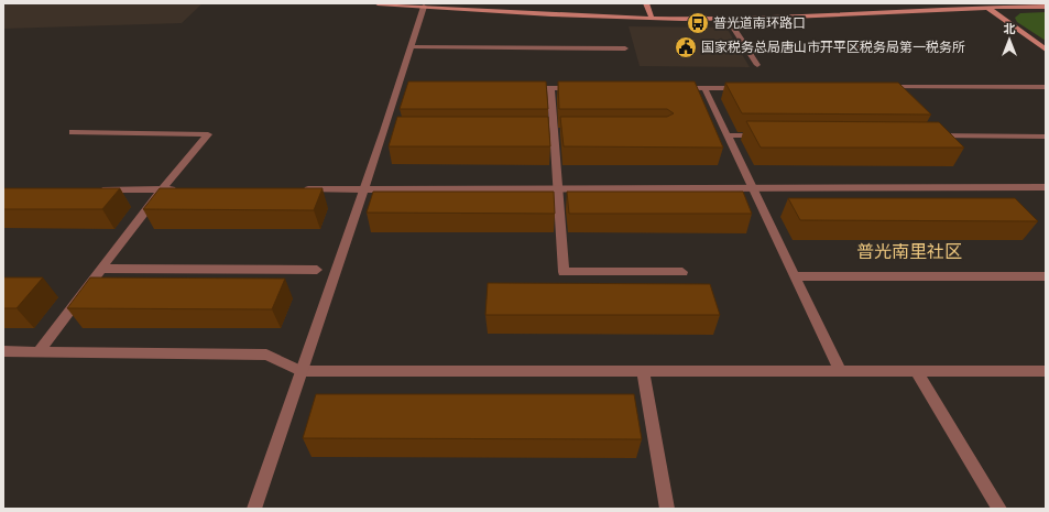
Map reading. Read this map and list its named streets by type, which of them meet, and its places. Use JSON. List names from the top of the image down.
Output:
{
  "districts": ["普光南里社区"],
  "places": {
    "bus stop": ["普光道南环路口"],
    "public building": ["国家税务总局唐山市开平区税务局第一税务所"]
  },
  "north": "top"
}
